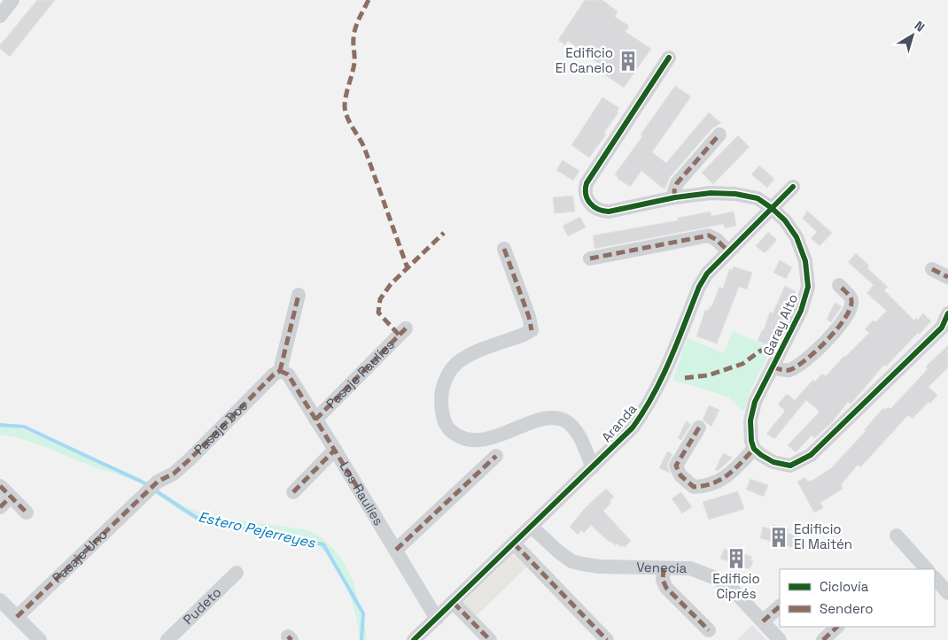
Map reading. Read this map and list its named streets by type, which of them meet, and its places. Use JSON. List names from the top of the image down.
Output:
{
  "streets": {
    "street": [
      "Garay Alto",
      "Pasaje Raulíes",
      "Aranda",
      "Pasaje Dos",
      "Los Raulíes",
      "Pasaje Uno",
      "Venecia",
      "Pudeto"
    ]
  },
  "crossings": [
    ["Garay Alto", "Aranda"],
    ["Pasaje Raulíes", "Los Raulíes"],
    ["Aranda", "Los Raulíes"],
    ["Aranda", "Venecia"],
    ["Pasaje Dos", "Los Raulíes"],
    ["Pasaje Dos", "Pasaje Uno"]
  ],
  "water": ["Estero Pejerreyes"],
  "places": {
    "building": ["Edificio El Canelo", "Edificio El Maitén", "Edificio Ciprés"]
  },
  "legend": ["Ciclovía", "Sendero"],
  "north": "top right"
}
